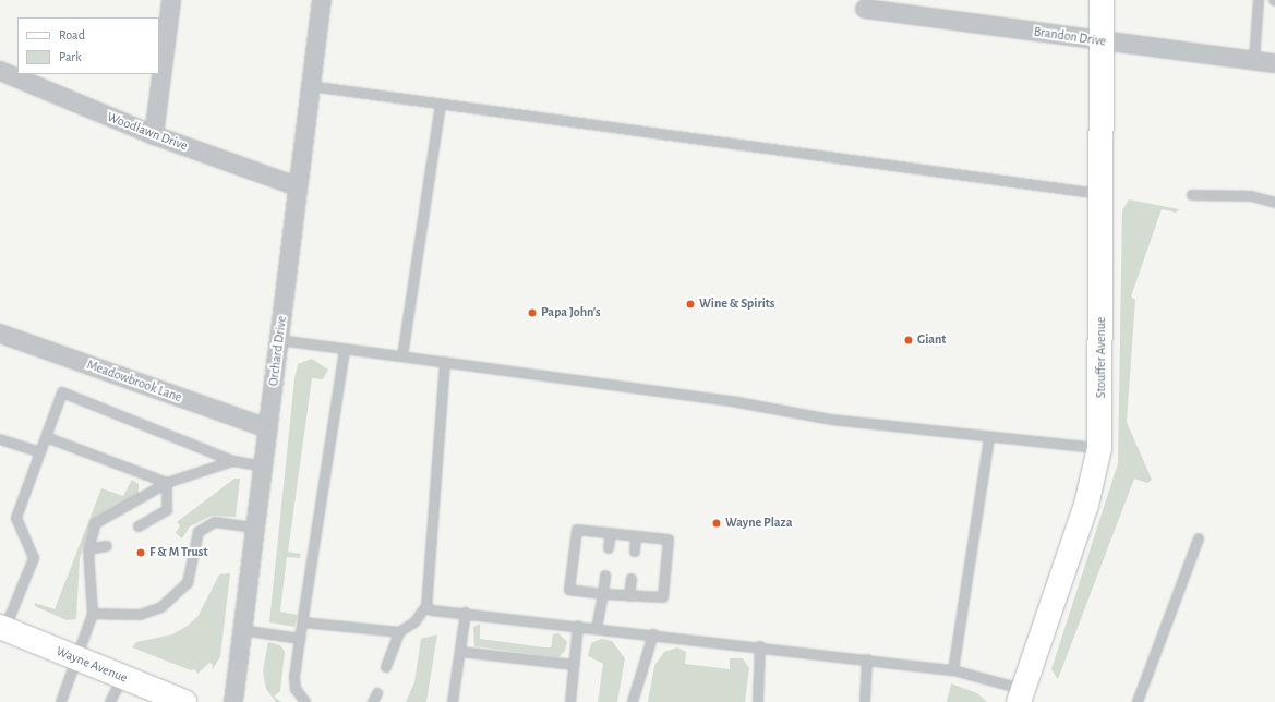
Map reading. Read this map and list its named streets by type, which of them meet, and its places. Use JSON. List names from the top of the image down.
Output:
{
  "streets": {
    "street": [
      "Brandon Drive",
      "Woodlawn Drive",
      "Orchard Drive",
      "Stouffer Avenue",
      "Meadowbrook Lane",
      "Wayne Avenue"
    ]
  },
  "crossings": [
    ["Brandon Drive", "Stouffer Avenue"],
    ["Woodlawn Drive", "Orchard Drive"],
    ["Orchard Drive", "Meadowbrook Lane"]
  ],
  "places": [
    "Wine & Spirits",
    "Papa John's",
    "Giant",
    "Wayne Plaza",
    "F & M Trust"
  ],
  "legend": ["Road", "Park"]
}
